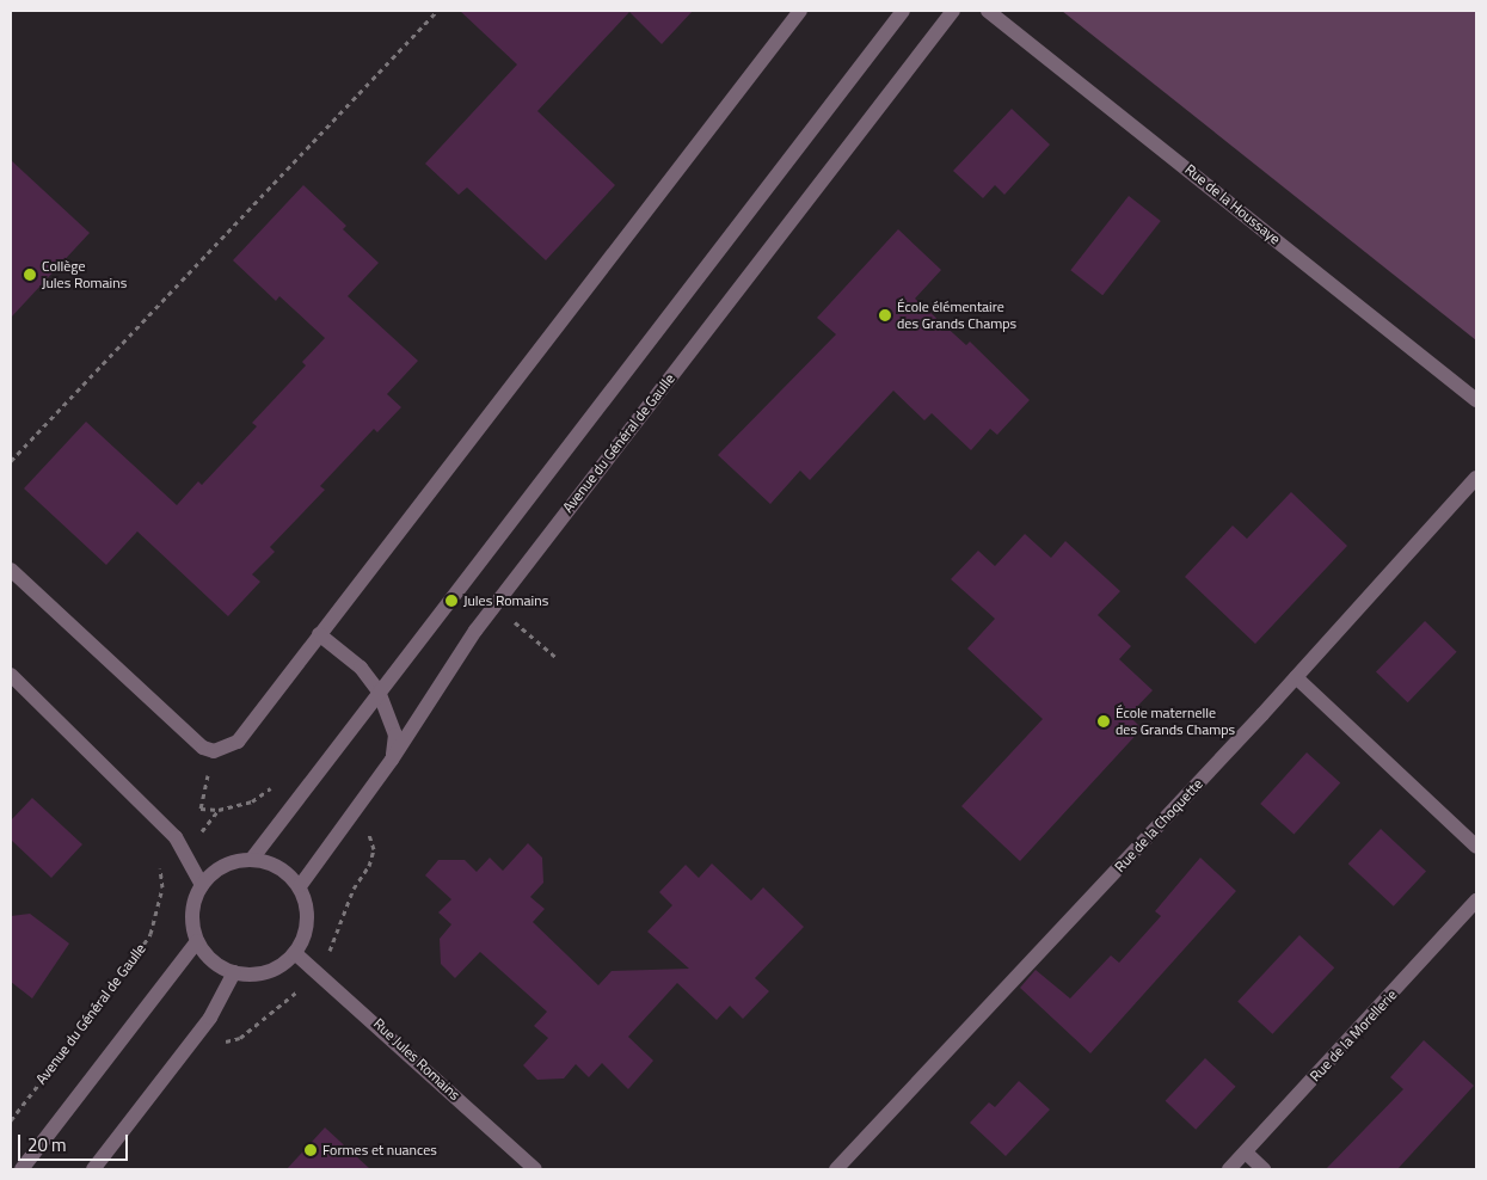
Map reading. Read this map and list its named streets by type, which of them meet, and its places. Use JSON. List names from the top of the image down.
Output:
{
  "streets": {
    "street": [
      "Rue de la Houssaye",
      "Avenue du Général de Gaulle",
      "Rue de la Choquette",
      "Rue de la Morellerie",
      "Rue Jules Romains"
    ]
  },
  "crossings": [
    ["Avenue du Général de Gaulle", "Rue Jules Romains"]
  ],
  "places": [
    "Collège Jules Romains",
    "École élémentaire des Grands Champs",
    "Jules Romains",
    "École maternelle des Grands Champs",
    "Formes et nuances"
  ],
  "scale_bar": "20 m"
}
